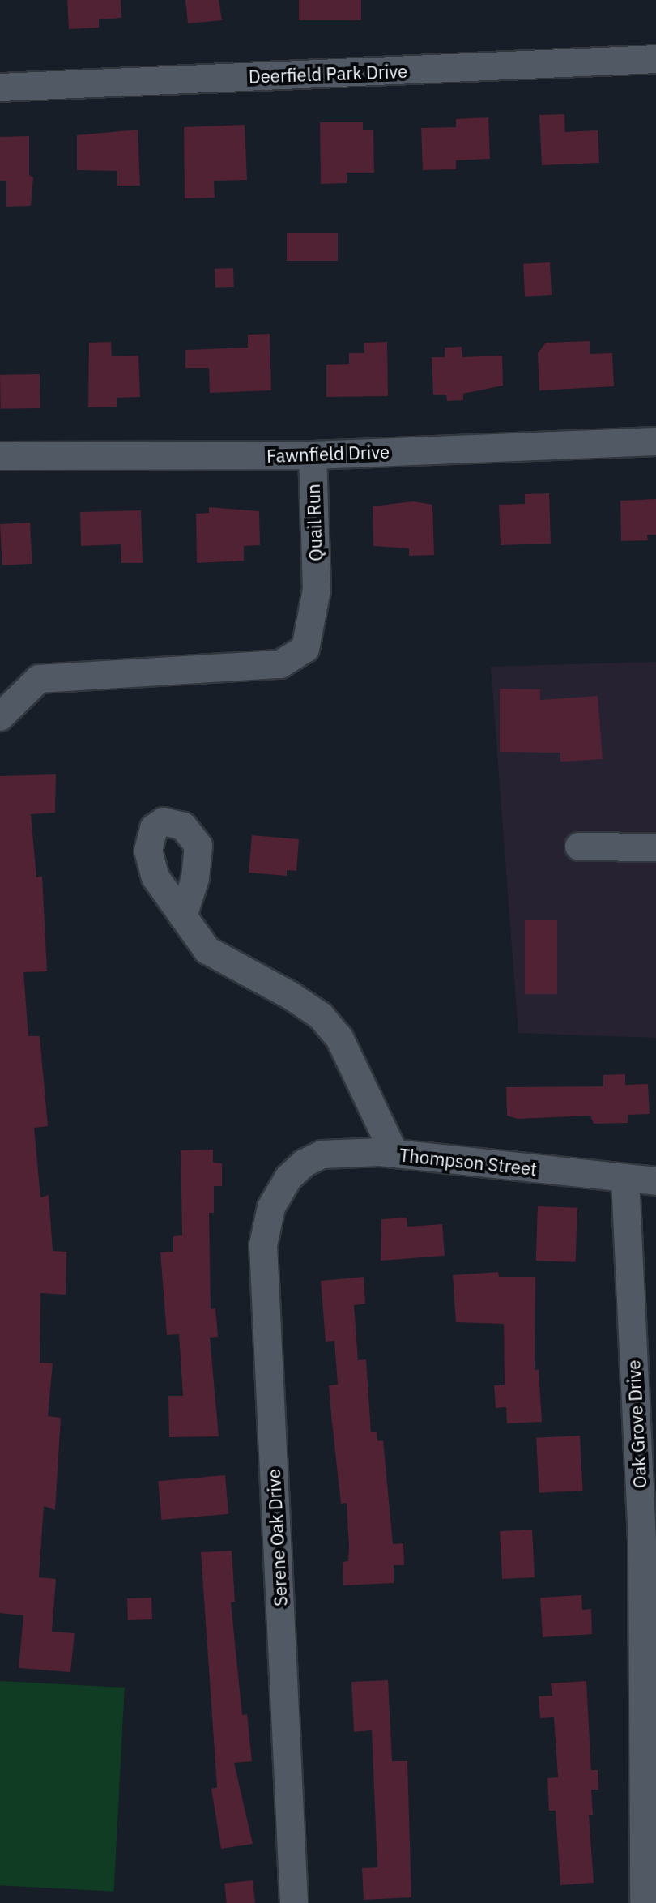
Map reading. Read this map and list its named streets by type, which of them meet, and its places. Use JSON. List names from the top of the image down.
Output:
{
  "streets": {
    "street": [
      "Deerfield Park Drive",
      "Fawnfield Drive",
      "Quail Run",
      "Thompson Street",
      "Oak Grove Drive",
      "Serene Oak Drive"
    ]
  },
  "crossings": [
    ["Fawnfield Drive", "Quail Run"],
    ["Thompson Street", "Oak Grove Drive"],
    ["Thompson Street", "Serene Oak Drive"]
  ]
}
